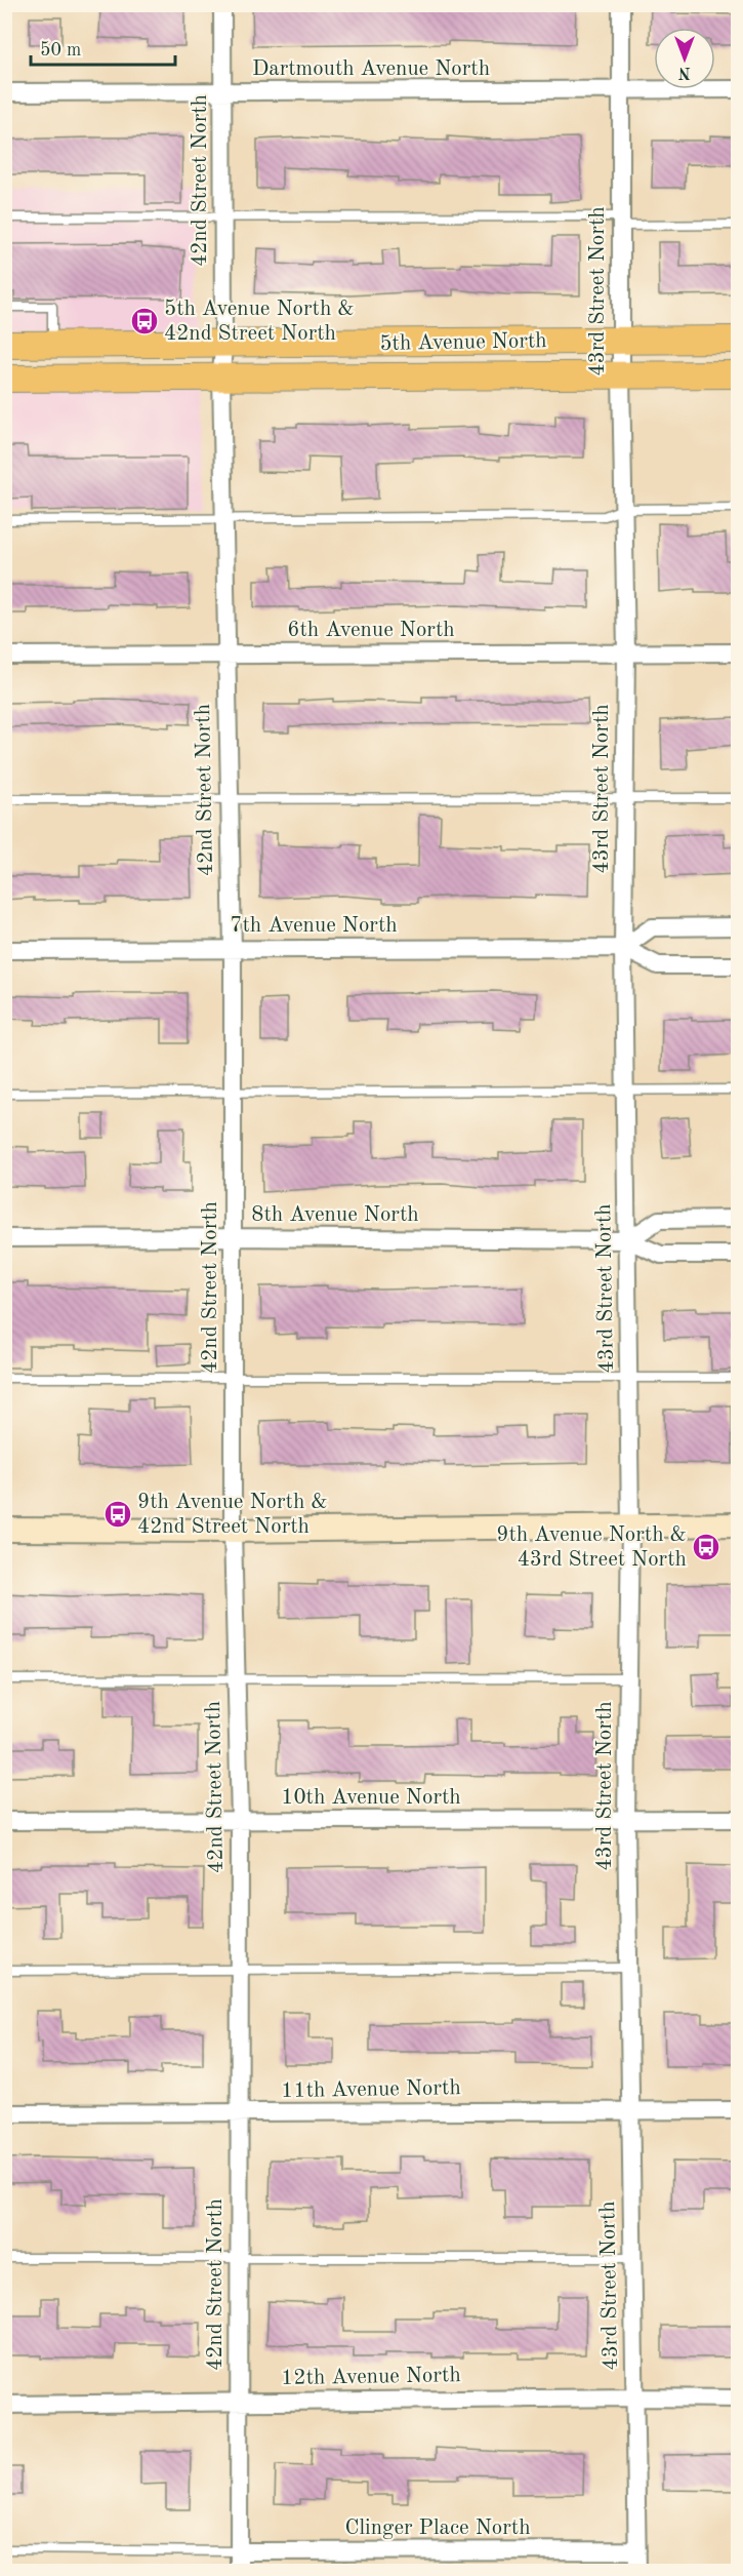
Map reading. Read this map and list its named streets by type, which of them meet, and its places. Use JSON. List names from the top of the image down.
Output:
{
  "streets": {
    "main road": ["5th Avenue North"],
    "street": [
      "Dartmouth Avenue North",
      "42nd Street North",
      "43rd Street North",
      "6th Avenue North",
      "7th Avenue North",
      "8th Avenue North",
      "10th Avenue North",
      "11th Avenue North",
      "12th Avenue North",
      "Clinger Place North"
    ]
  },
  "crossings": [
    ["Dartmouth Avenue North", "42nd Street North"],
    ["Dartmouth Avenue North", "43rd Street North"],
    ["42nd Street North", "5th Avenue North"],
    ["42nd Street North", "6th Avenue North"],
    ["42nd Street North", "7th Avenue North"],
    ["42nd Street North", "8th Avenue North"],
    ["42nd Street North", "10th Avenue North"],
    ["42nd Street North", "11th Avenue North"],
    ["42nd Street North", "12th Avenue North"],
    ["42nd Street North", "Clinger Place North"],
    ["43rd Street North", "5th Avenue North"],
    ["43rd Street North", "6th Avenue North"],
    ["43rd Street North", "7th Avenue North"],
    ["43rd Street North", "8th Avenue North"],
    ["43rd Street North", "10th Avenue North"],
    ["43rd Street North", "11th Avenue North"],
    ["43rd Street North", "12th Avenue North"],
    ["43rd Street North", "Clinger Place North"]
  ],
  "places": {
    "bus stop": ["5th Avenue North & 42nd Street North", "9th Avenue North & 42nd Street North", "9th Avenue North & 43rd Street North"]
  },
  "scale_bar": "50 m",
  "north": "bottom"
}
